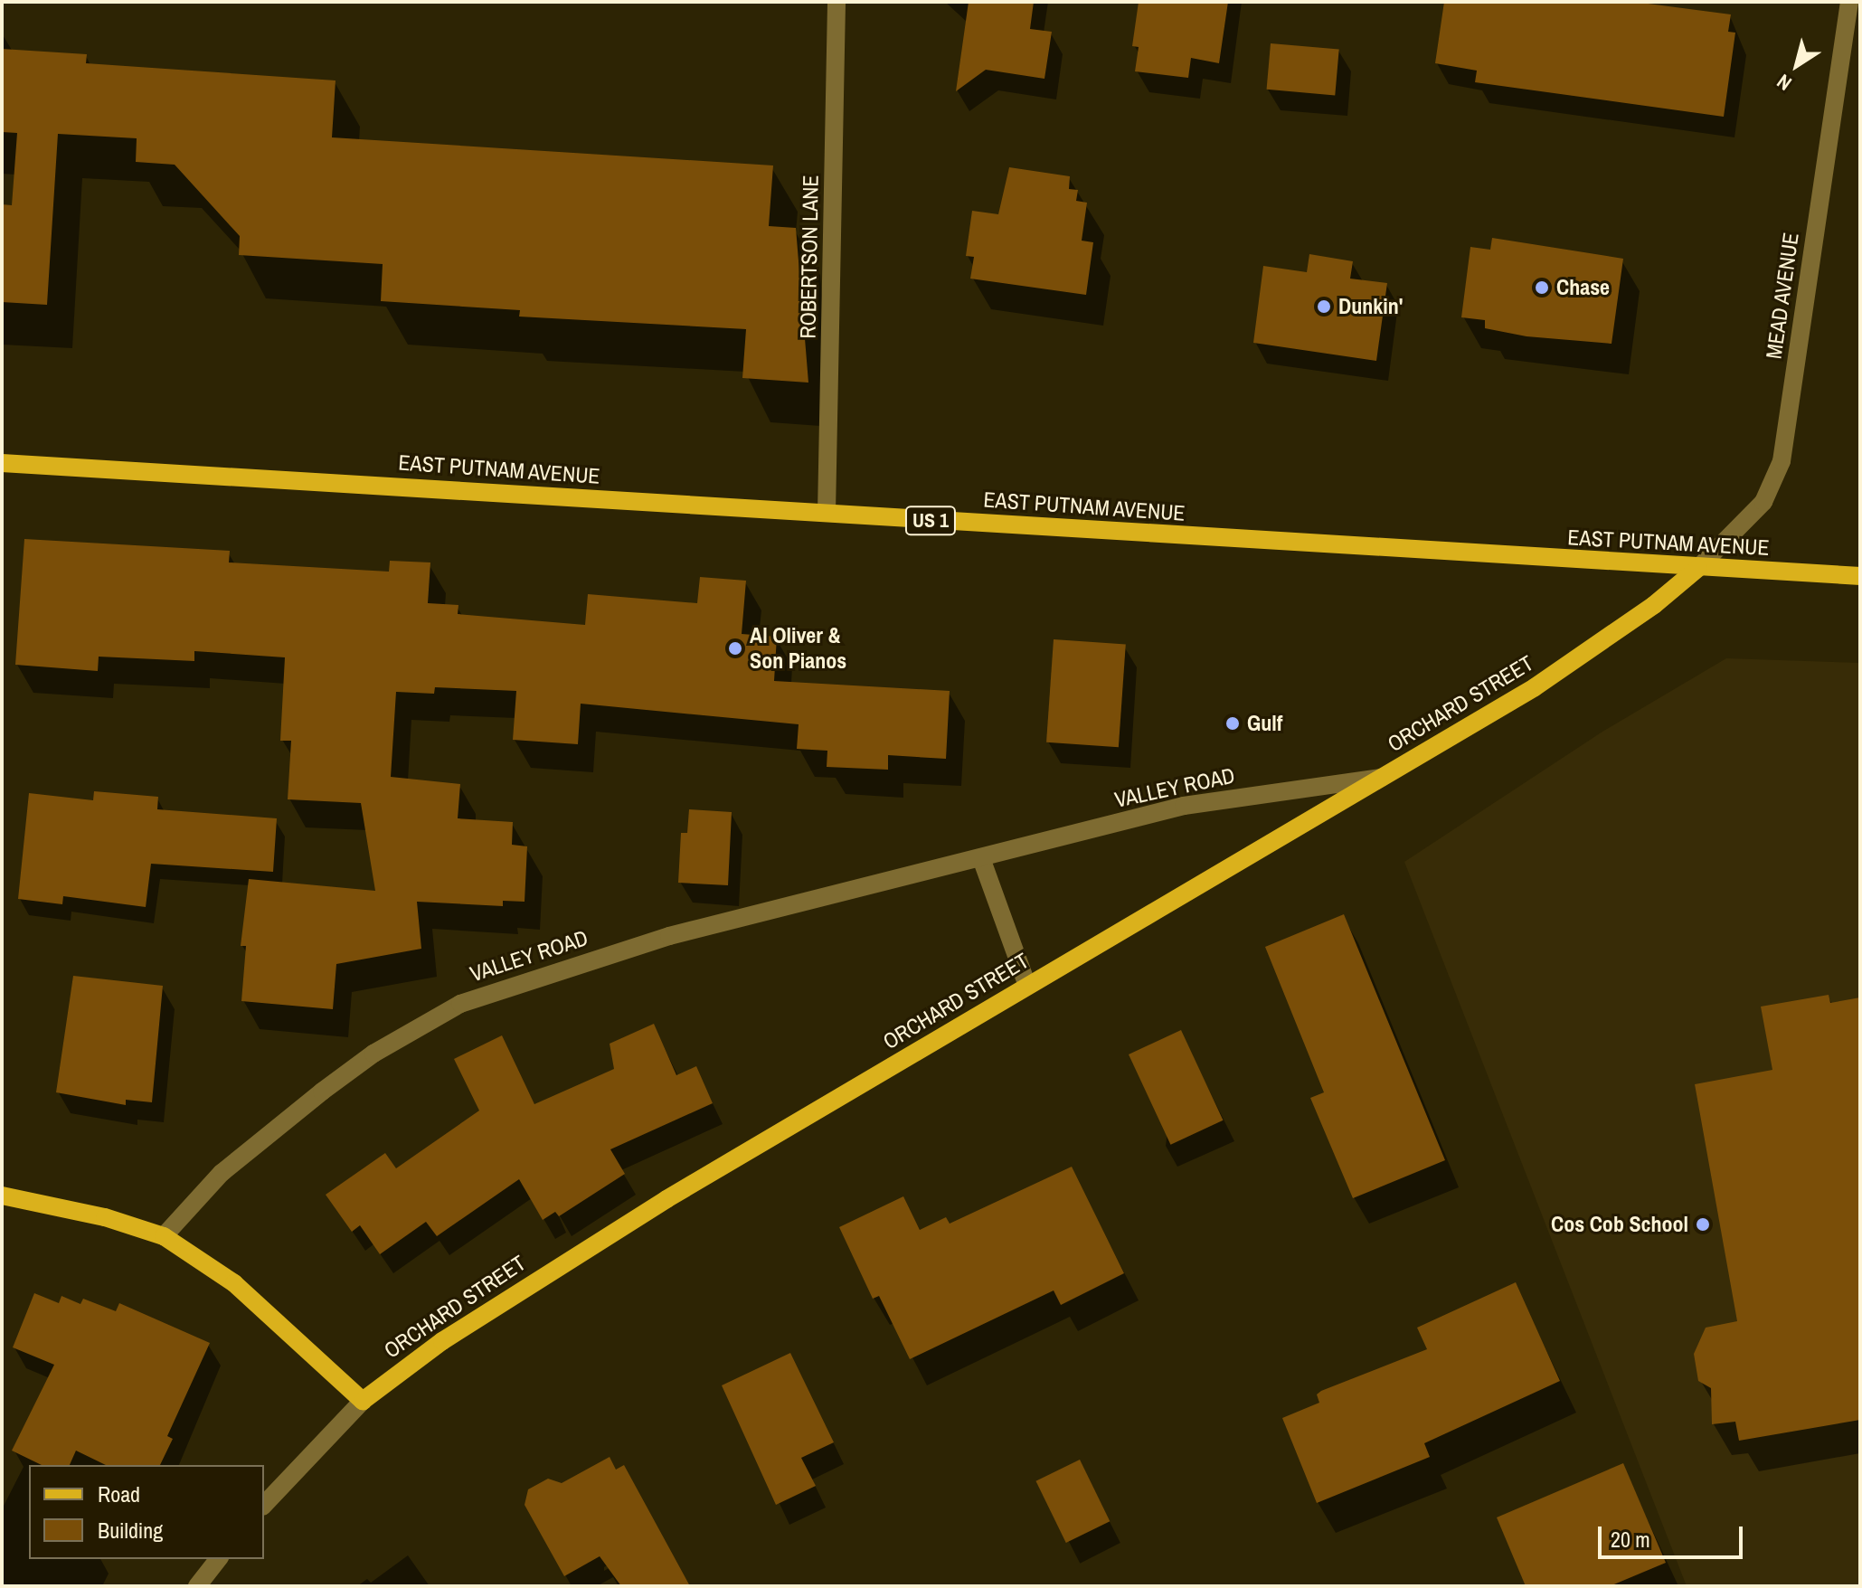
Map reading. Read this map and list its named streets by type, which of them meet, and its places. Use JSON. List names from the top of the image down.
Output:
{
  "streets": {
    "main road": ["EAST PUTNAM AVENUE", "US 1", "ORCHARD STREET"],
    "street": ["ROBERTSON LANE", "MEAD AVENUE", "VALLEY ROAD"]
  },
  "crossings": [
    ["ROBERTSON LANE", "EAST PUTNAM AVENUE"],
    ["MEAD AVENUE", "EAST PUTNAM AVENUE"],
    ["MEAD AVENUE", "ORCHARD STREET"],
    ["EAST PUTNAM AVENUE", "ORCHARD STREET"],
    ["ORCHARD STREET", "VALLEY ROAD"]
  ],
  "places": [
    "Chase",
    "Dunkin'",
    "Al Oliver & Son Pianos",
    "Gulf",
    "Cos Cob School"
  ],
  "legend": ["Road", "Building"],
  "scale_bar": "20 m",
  "north": "bottom left"
}
